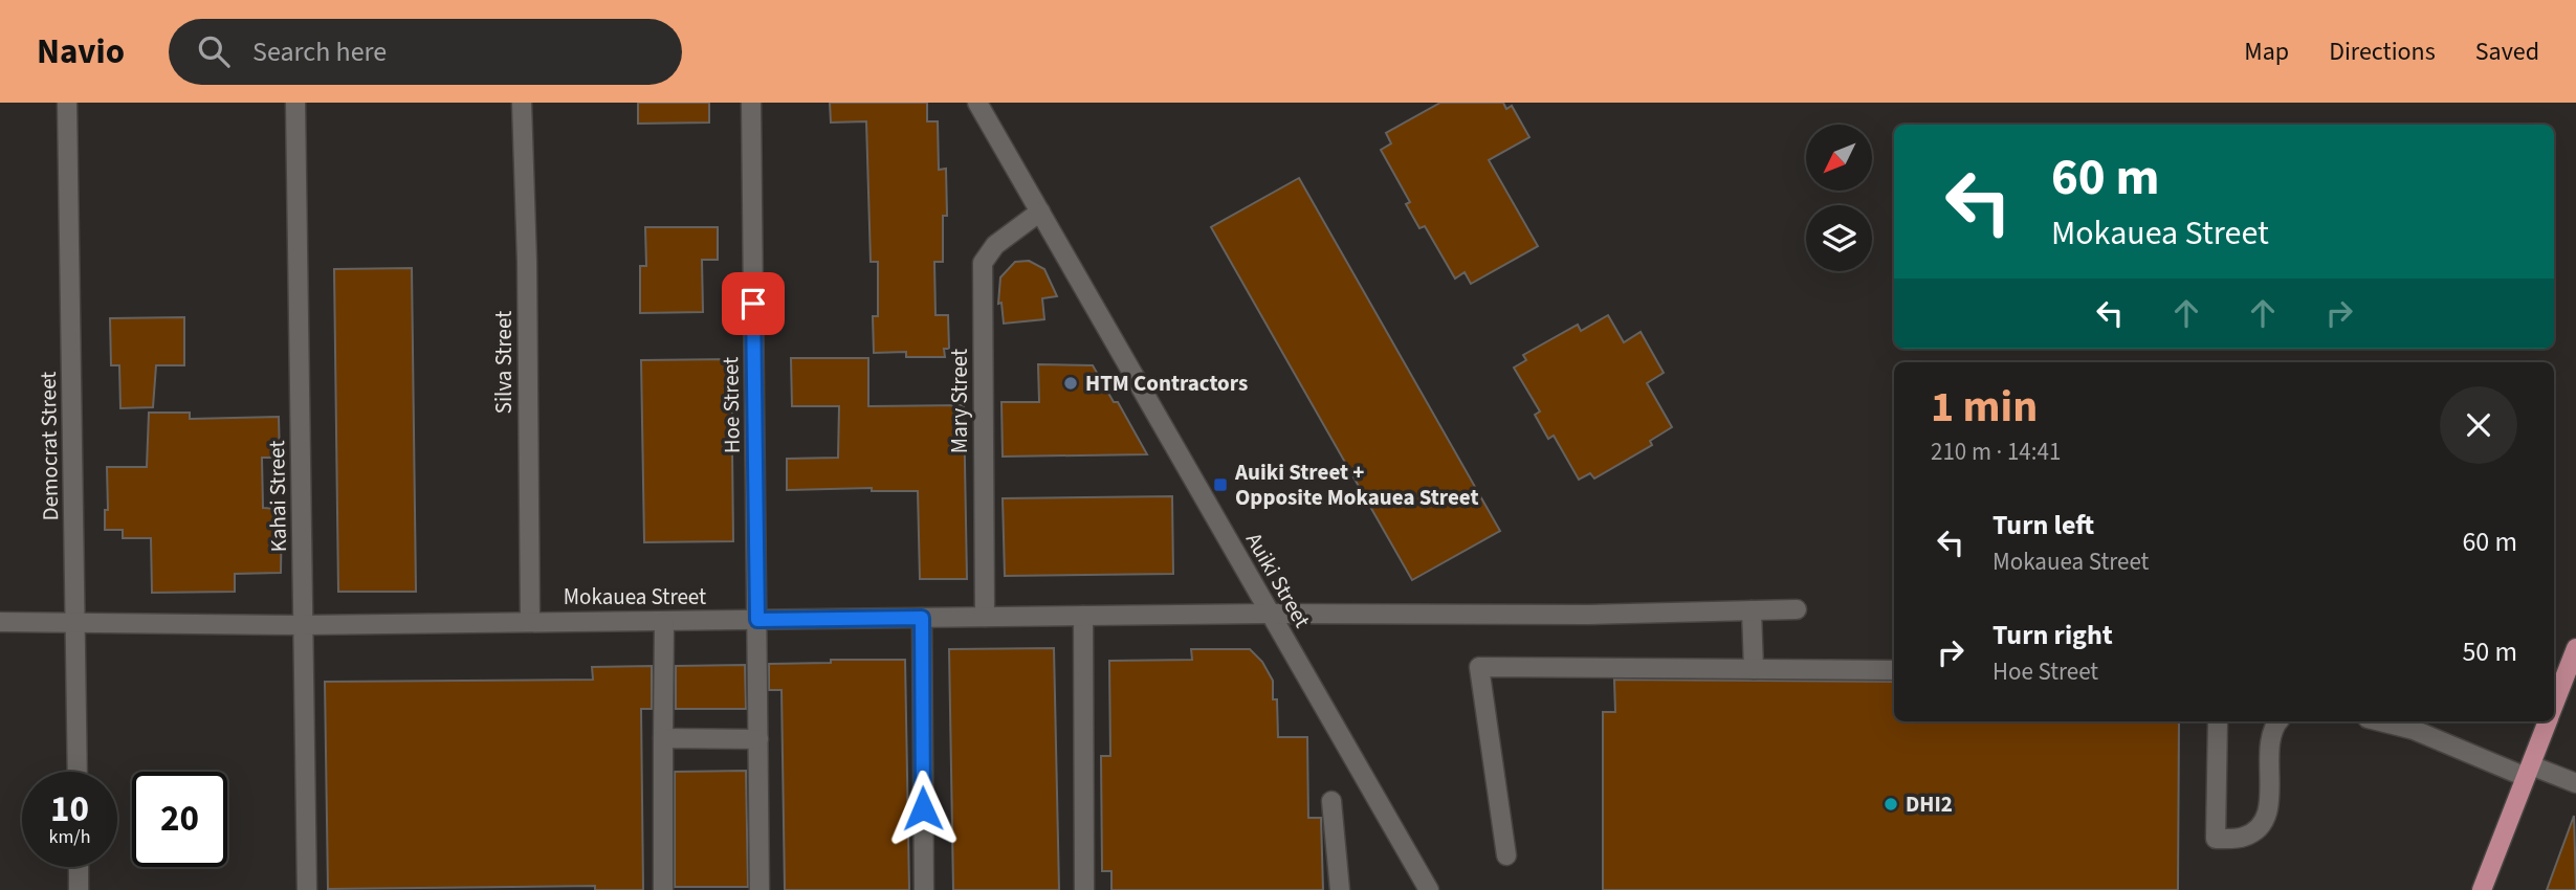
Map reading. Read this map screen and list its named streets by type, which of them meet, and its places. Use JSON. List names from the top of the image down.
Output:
{
  "streets": {
    "street": [
      "Silva Street",
      "Mary Street",
      "Hoe Street",
      "Democrat Street",
      "Kahai Street",
      "Auiki Street",
      "Mokauea Street"
    ]
  },
  "crossings": [
    ["Silva Street", "Mokauea Street"],
    ["Mary Street", "Auiki Street"],
    ["Mary Street", "Mokauea Street"],
    ["Hoe Street", "Mokauea Street"],
    ["Democrat Street", "Mokauea Street"],
    ["Kahai Street", "Mokauea Street"],
    ["Auiki Street", "Mokauea Street"]
  ],
  "places": {
    "other": ["HTM Contractors", "DHI2"],
    "transit": ["Auiki Street + Opposite Mokauea Street"]
  },
  "north": "bottom left",
  "page": {
    "header": "Navio",
    "search": "Search here",
    "nav": ["Map", "Directions", "Saved"],
    "turn": ["60 m", "Mokauea Street"],
    "heading": ["1 min", "210 m · 14:41"],
    "list": [
      {
        "name": "Turn left",
        "note": "Mokauea Street",
        "value": "60 m"
      },
      {
        "name": "Turn right",
        "note": "Hoe Street",
        "value": "50 m"
      }
    ],
    "speed": "10 km/h",
    "limit": "20"
  }
}
